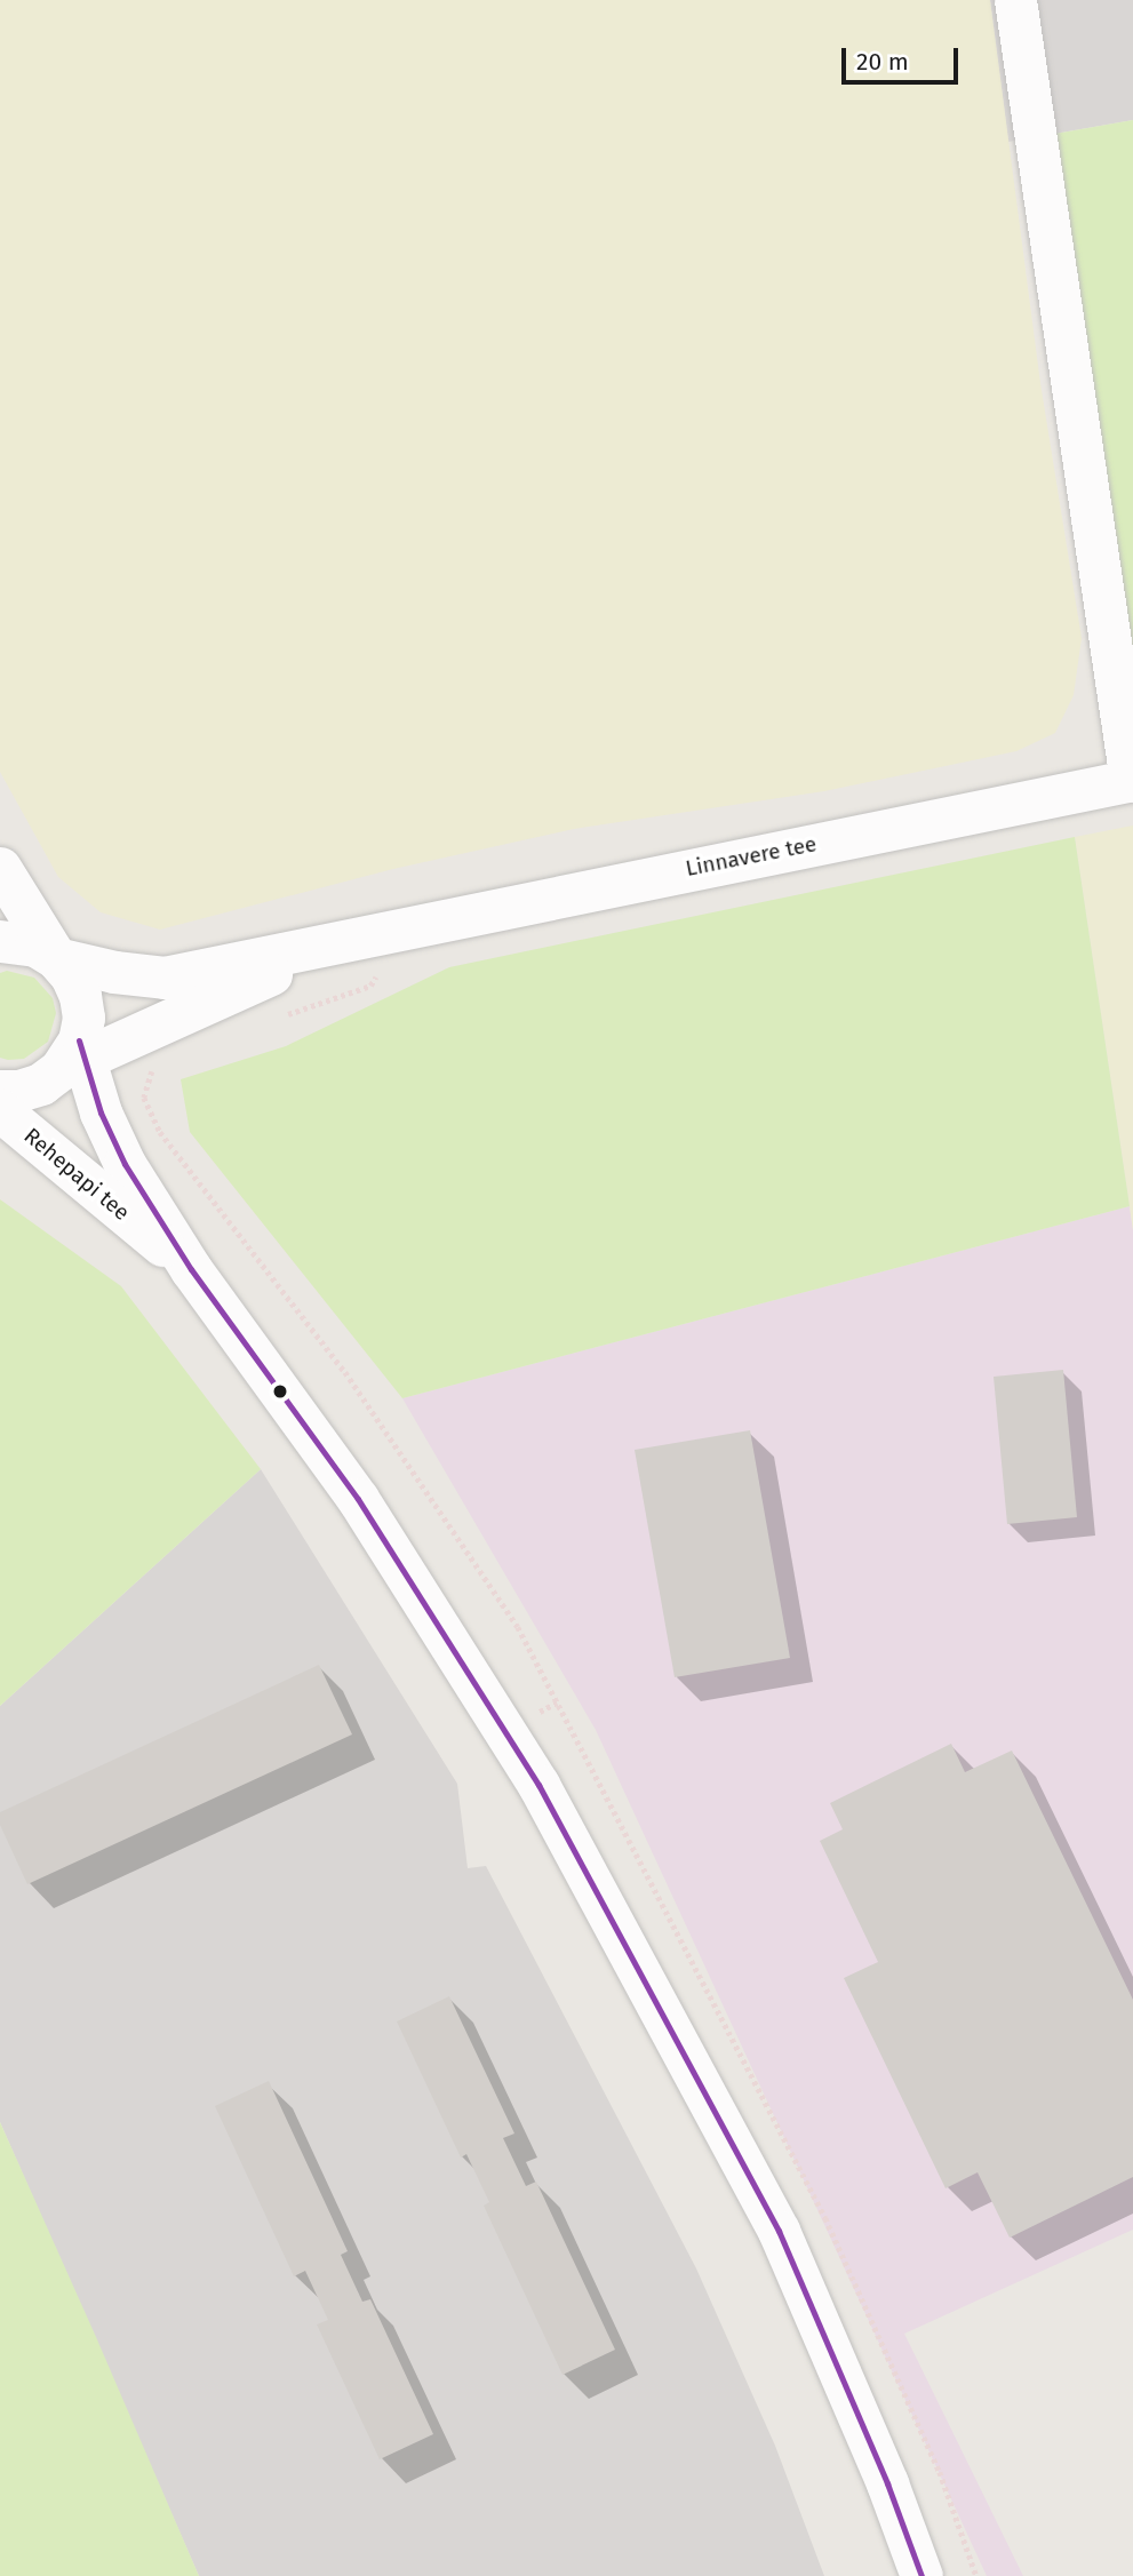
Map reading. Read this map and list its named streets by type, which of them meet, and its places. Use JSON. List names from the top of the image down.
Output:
{
  "streets": {
    "street": ["Linnavere tee", "Rehepapi tee"]
  },
  "crossings": [
    ["Linnavere tee", "Rehepapi tee"]
  ],
  "scale_bar": "20 m"
}
